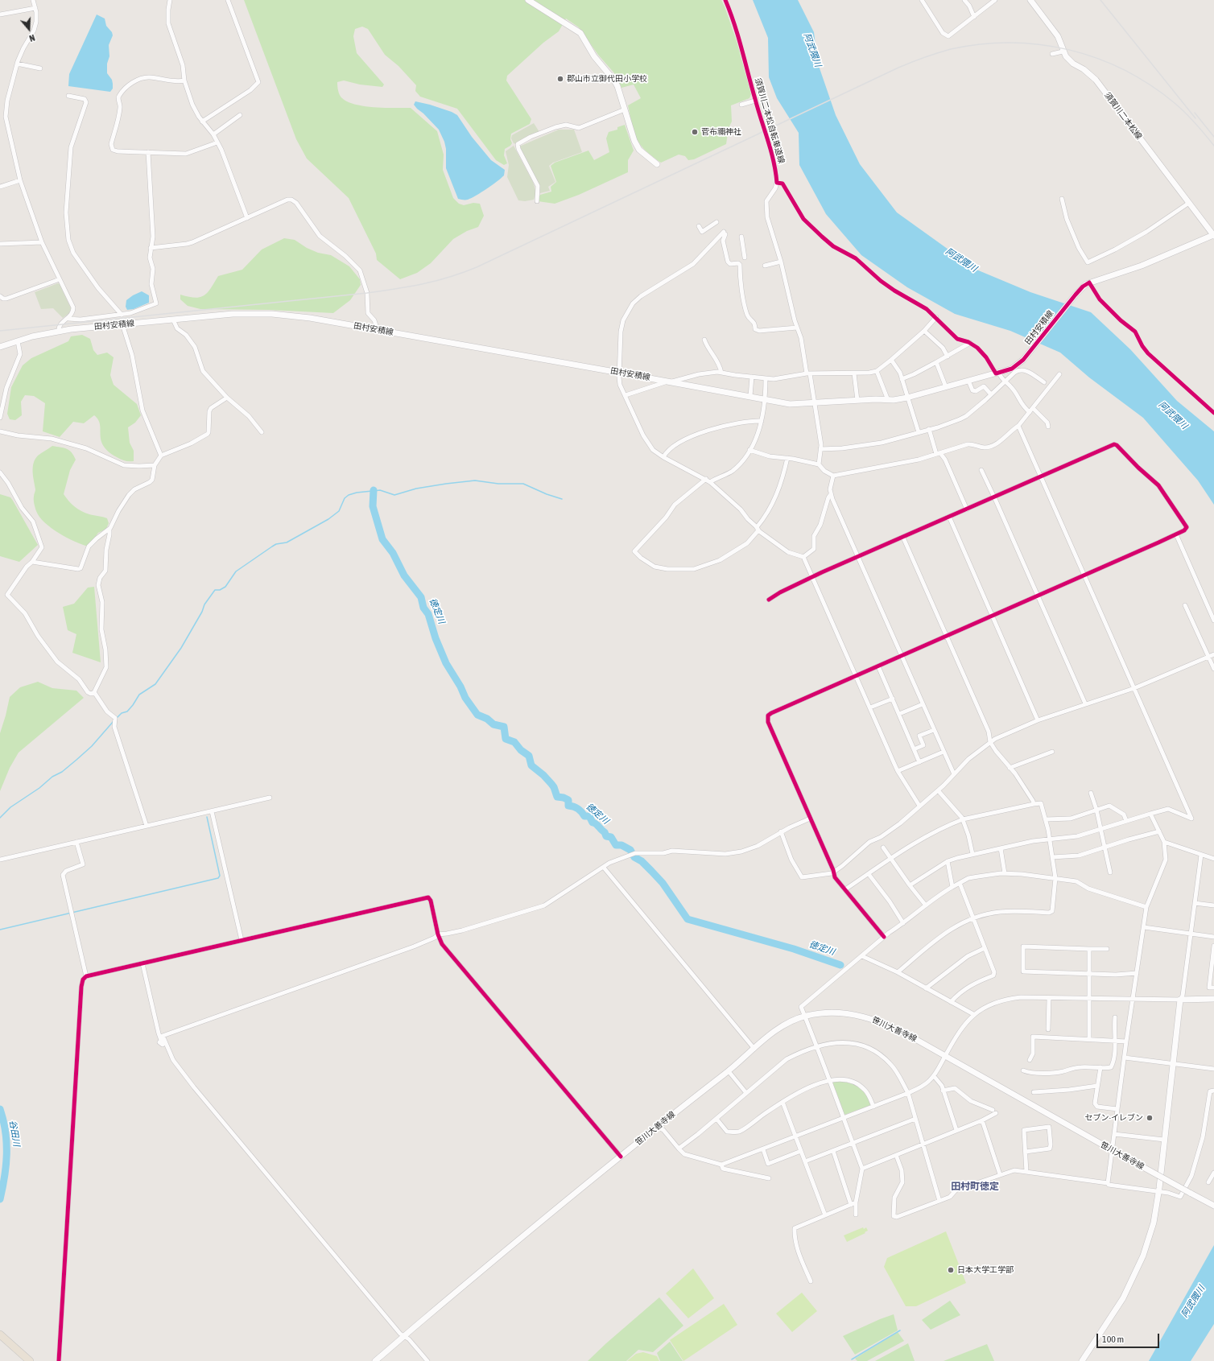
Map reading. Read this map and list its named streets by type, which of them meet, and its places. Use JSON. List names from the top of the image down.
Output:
{
  "streets": {
    "street": ["須賀川二本松線", "田村安積線", "笹川大善寺線"],
    "cycle path": ["須賀川二本松自転車道線"]
  },
  "crossings": [
    ["須賀川二本松線", "田村安積線"]
  ],
  "districts": ["田村町徳定"],
  "water": ["阿武隈川", "徳定川", "谷田川"],
  "places": [
    "郡山市立御代田小学校",
    "菅布禰神社",
    "セブン-イレブン",
    "日本大学工学部"
  ],
  "scale_bar": "100 m",
  "north": "bottom"
}
